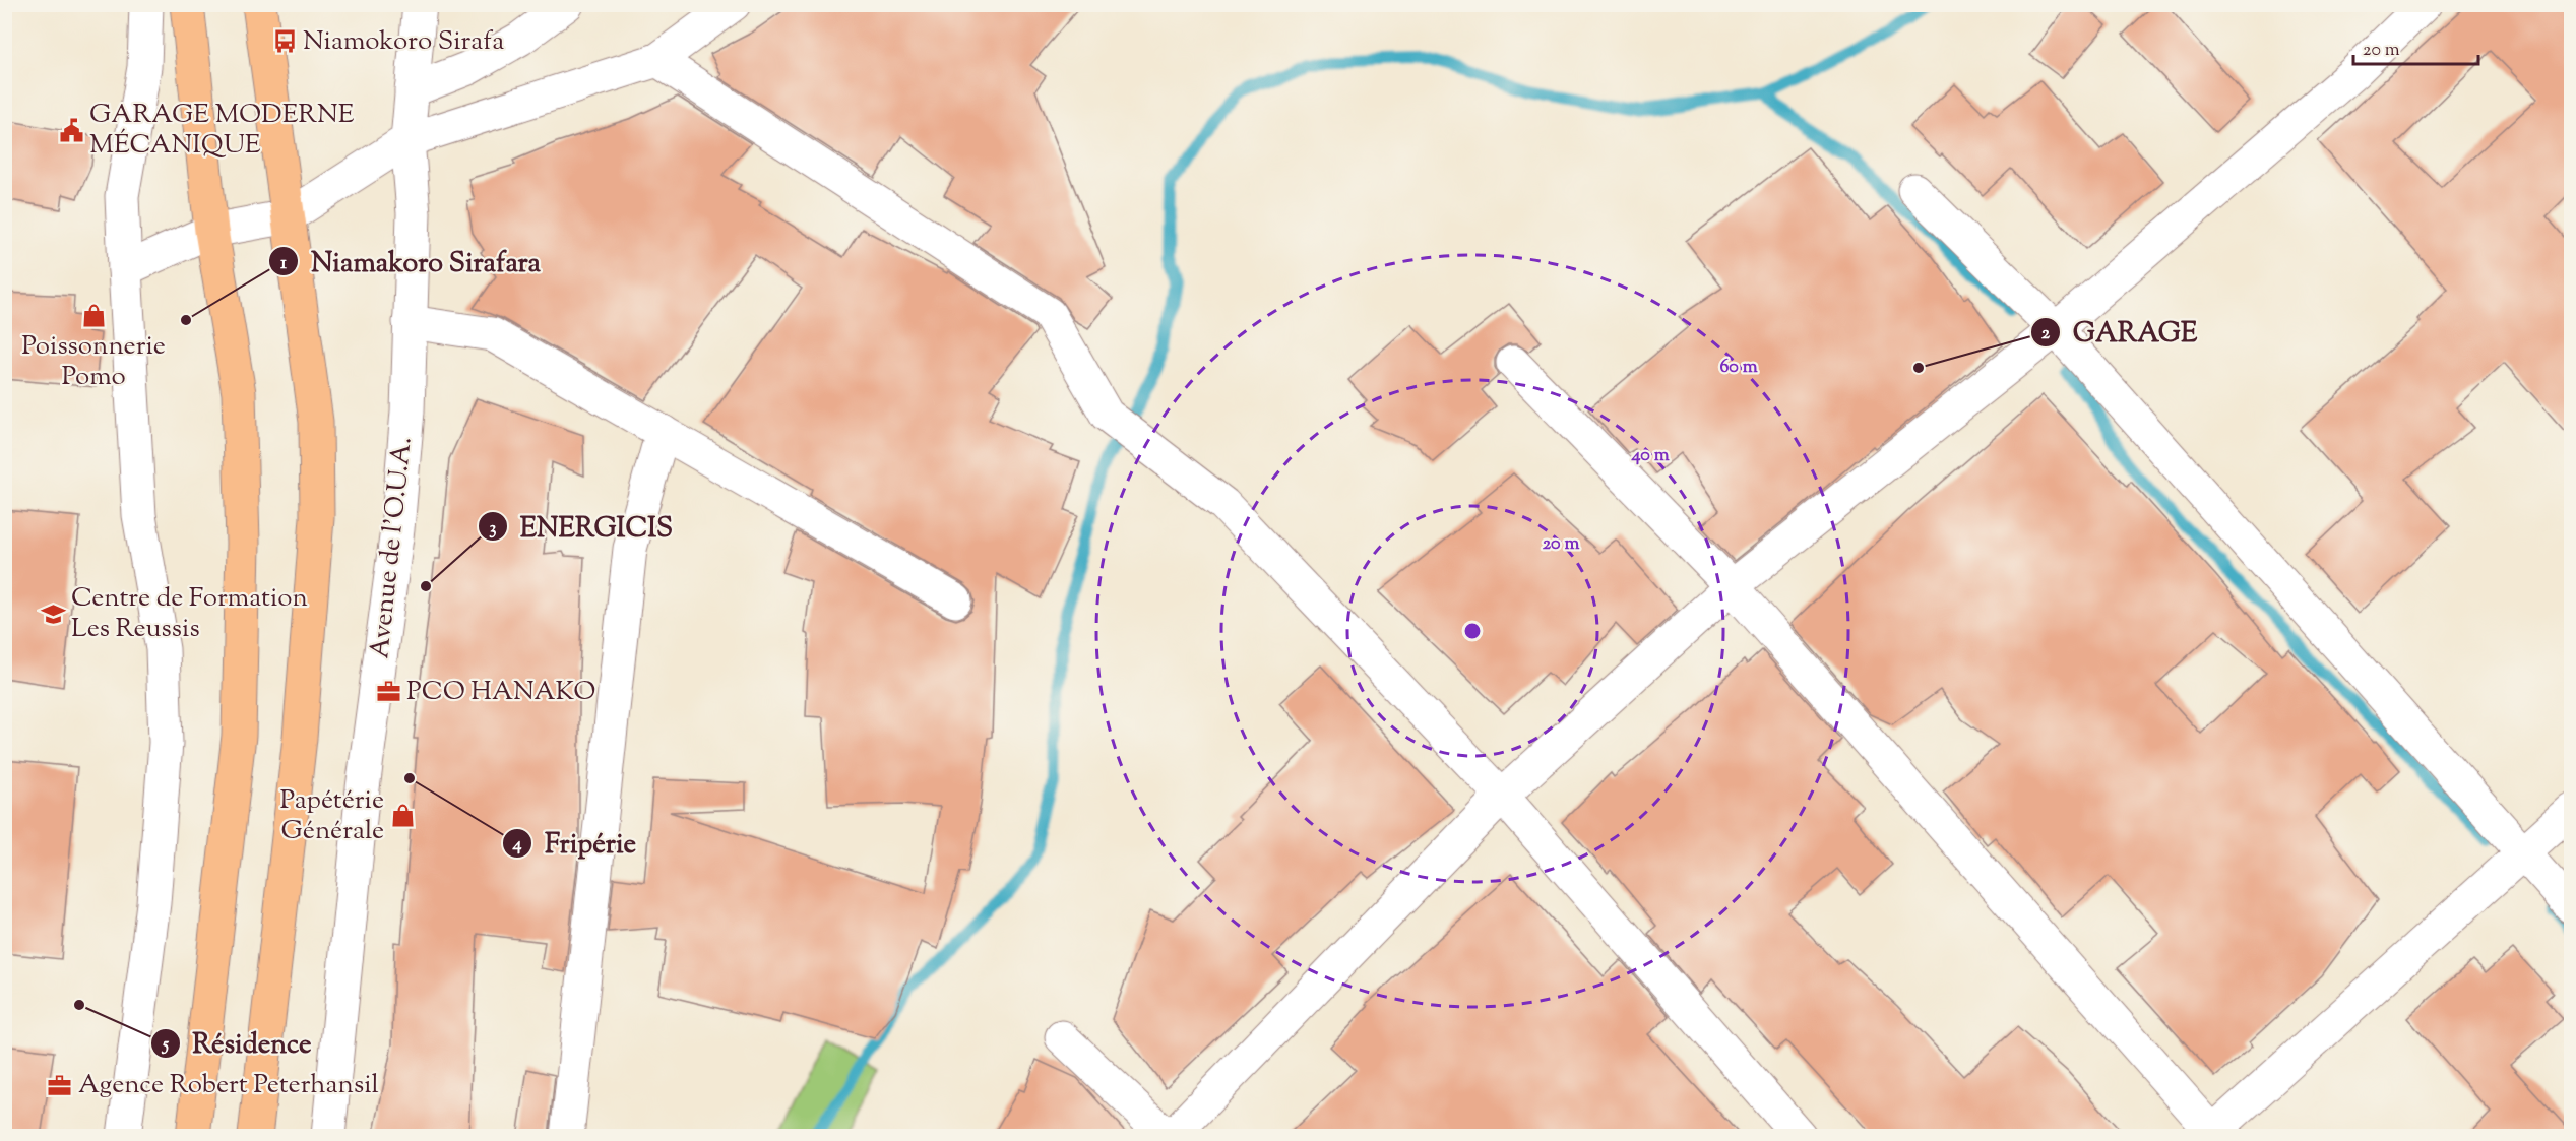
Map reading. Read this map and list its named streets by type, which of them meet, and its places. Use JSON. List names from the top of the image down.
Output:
{
  "streets": {
    "street": ["Avenue de l'O.U.A."]
  },
  "places": {
    "bus stop": ["Niamokoro Sirafa"],
    "public building": ["GARAGE MODERNE MÉCANIQUE"],
    "shop": ["Poissonnerie Pomo", "Papétérie Générale"],
    "other": [
      "Niamakoro Sirafara",
      "GARAGE",
      "ENERGICIS",
      "Fripérie",
      "Résidence"
    ],
    "school or university": ["Centre de Formation Les Reussis"],
    "office": ["PCO HANAKO", "Agence Robert Peterhansil"]
  },
  "scale_bar": "20 m",
  "rings": ["60 m", "40 m", "20 m"]
}
